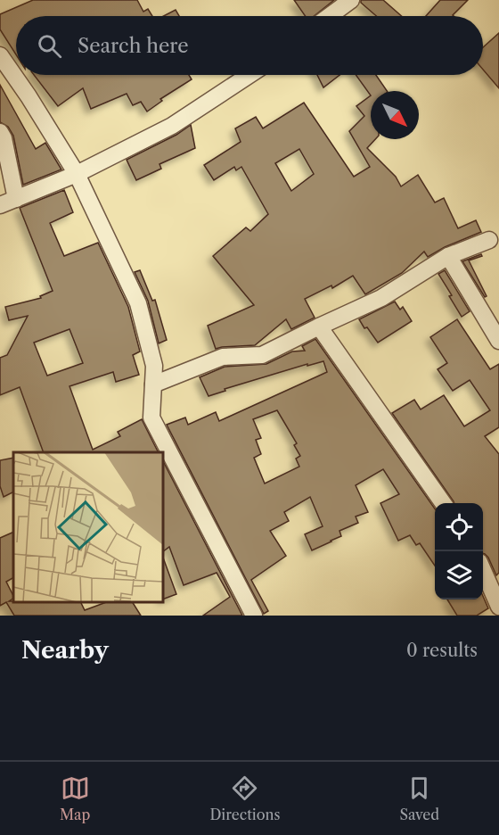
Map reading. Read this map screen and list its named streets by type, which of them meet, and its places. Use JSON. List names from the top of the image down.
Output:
{
  "north": "bottom right",
  "page": {
    "search": "Search here",
    "heading": ["Nearby", "0 results"],
    "nav": ["Map", "Directions", "Saved"]
  }
}
